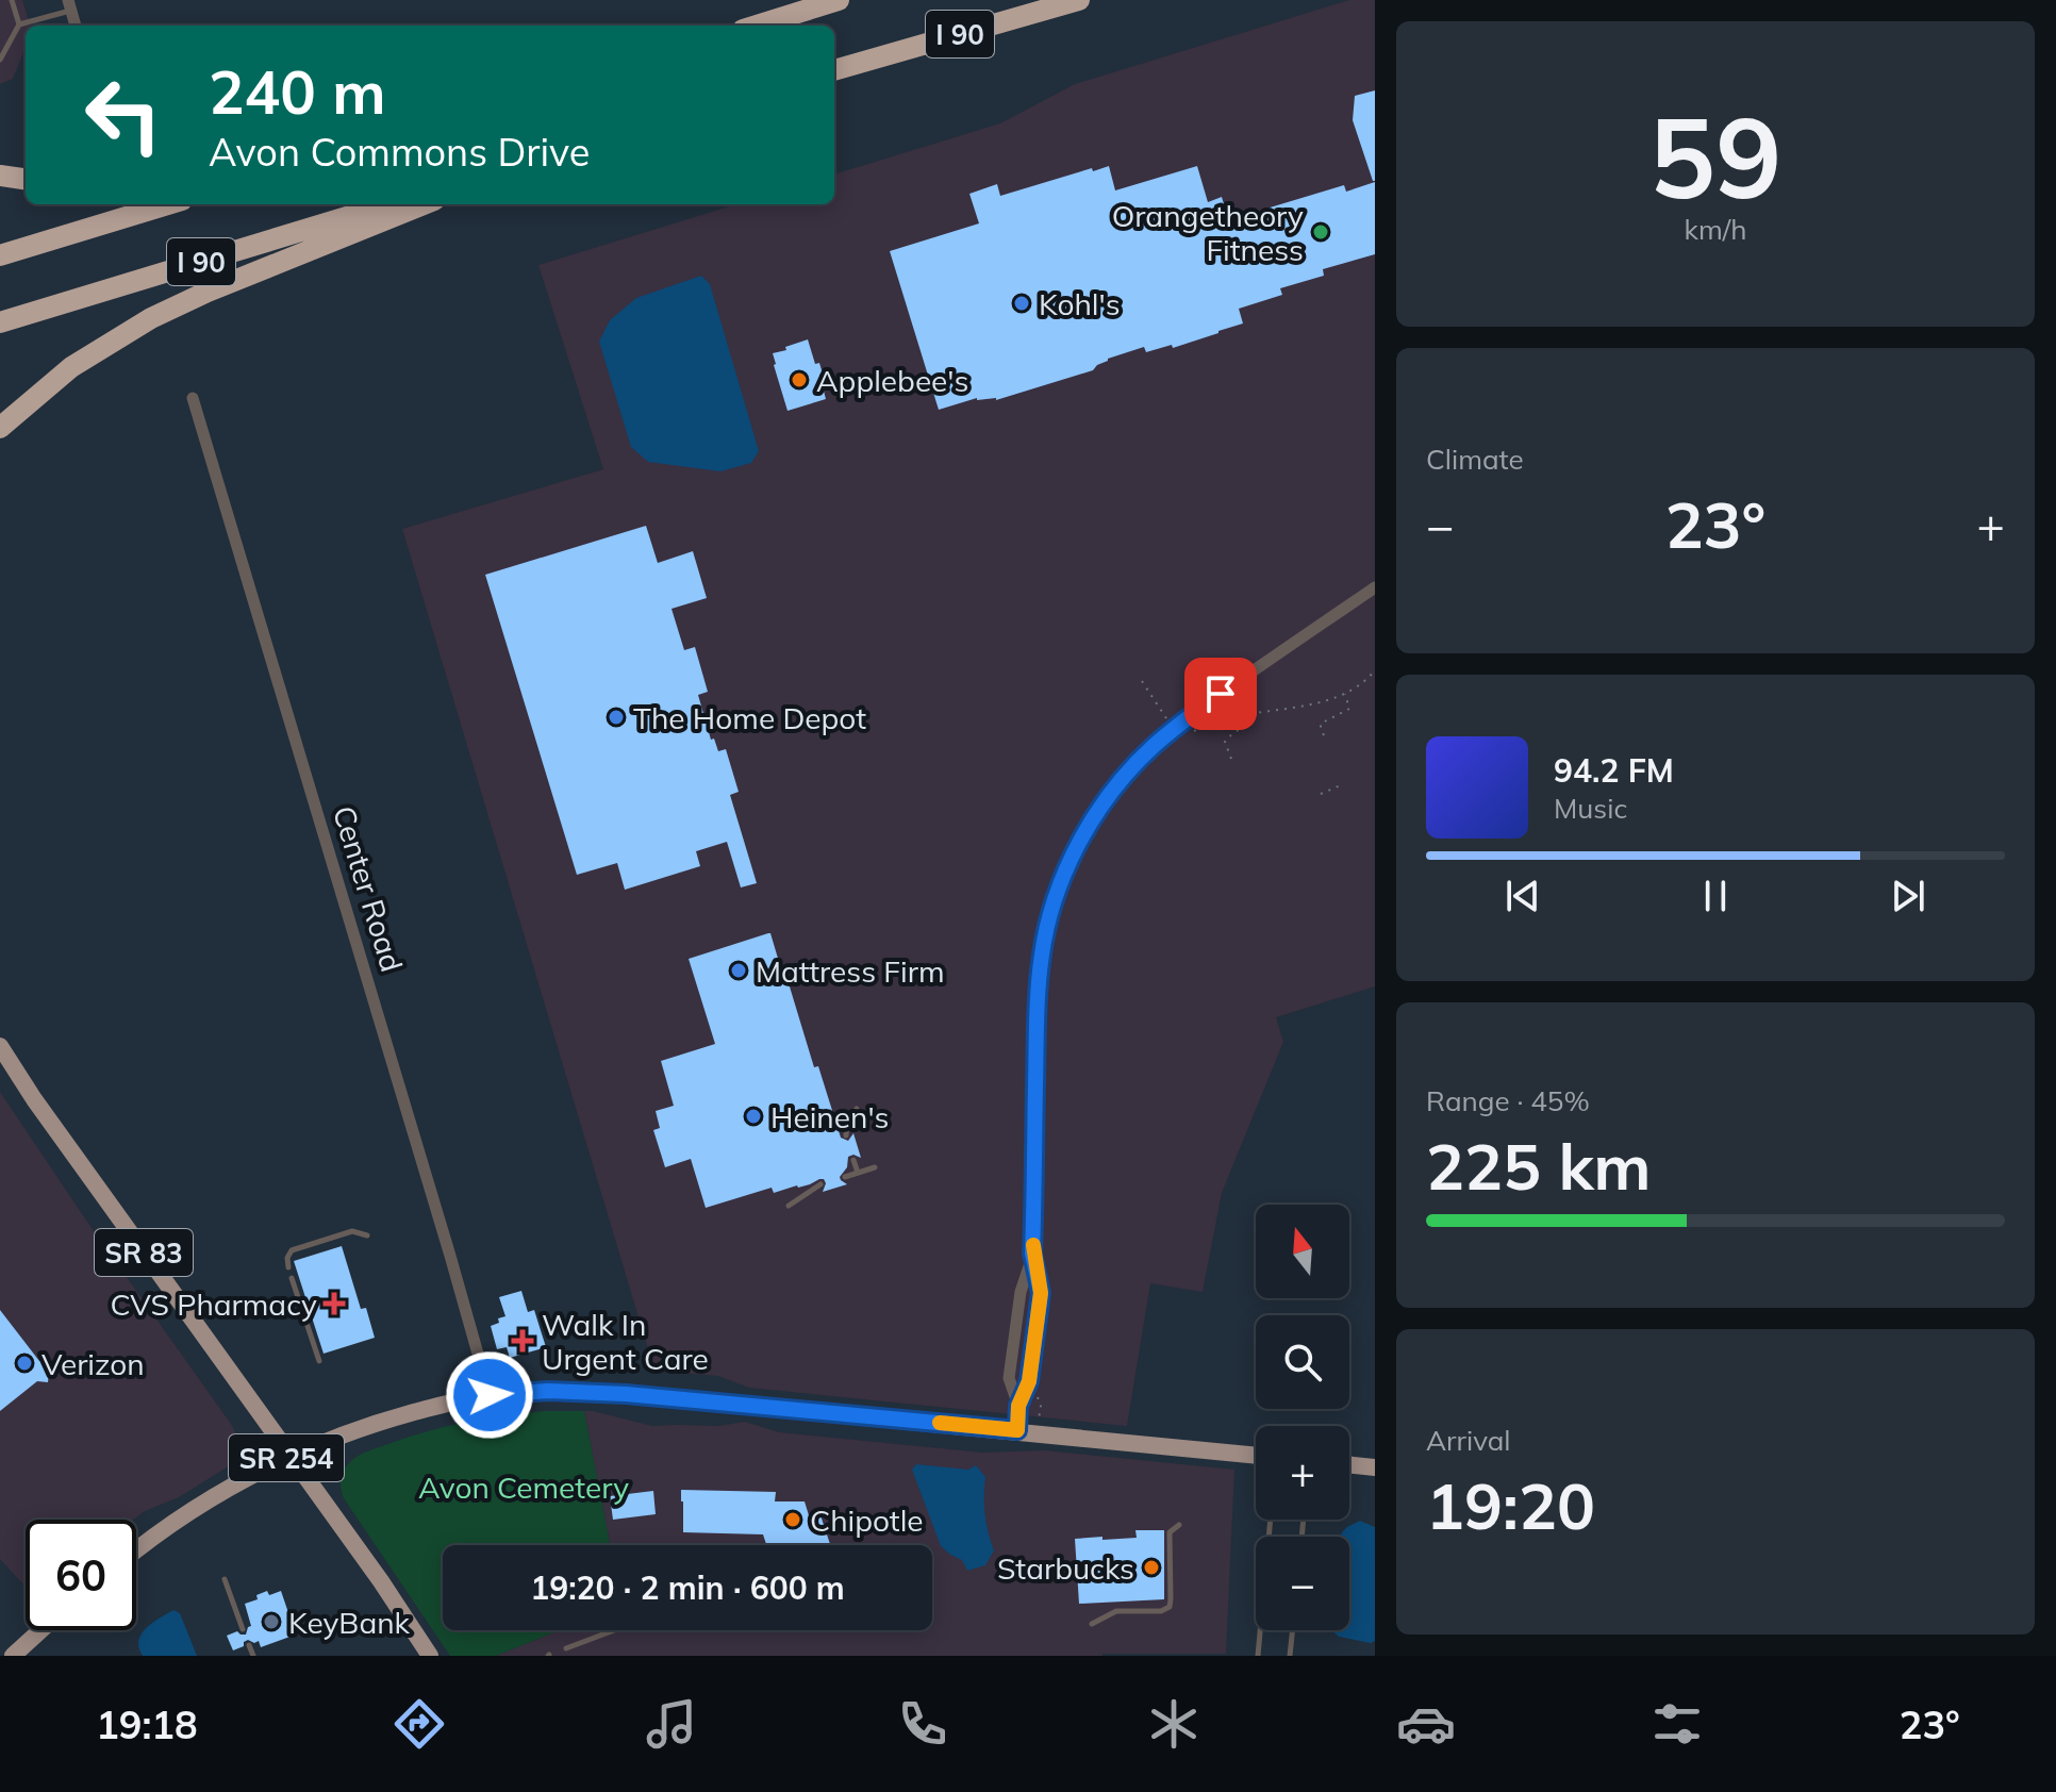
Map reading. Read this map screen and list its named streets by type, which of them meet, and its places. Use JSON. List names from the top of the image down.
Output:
{
  "streets": {
    "highway": ["I 90"],
    "main road": ["SR 83", "SR 254"],
    "street": ["Center Road"]
  },
  "crossings": [
    ["Center Road", "SR 254"],
    ["SR 83", "SR 254"]
  ],
  "parks": ["Avon Cemetery"],
  "places": {
    "other": [
      "Orangetheory Fitness",
      "Kohl's",
      "Applebee's",
      "The Home Depot",
      "Mattress Firm",
      "Heinen's",
      "Verizon",
      "Chipotle",
      "Starbucks",
      "KeyBank"
    ],
    "health": ["CVS Pharmacy", "Walk In Urgent Care"]
  },
  "north": "top",
  "page": {
    "tile": [
      ["59", "km/h"],
      "Climate",
      ["Range · 45%", "225 km"],
      ["Arrival", "19:20"]
    ],
    "turn": ["240 m", "Avon Commons Drive"],
    "heat": ["−", "23°", "+"],
    "song": ["94.2 FM", "Music"],
    "map_buttons": ["+", "−"],
    "limit": "60",
    "trip": "19:20 · 2 min · 600 m",
    "tabs": ["19:18", "23°"]
  }
}
